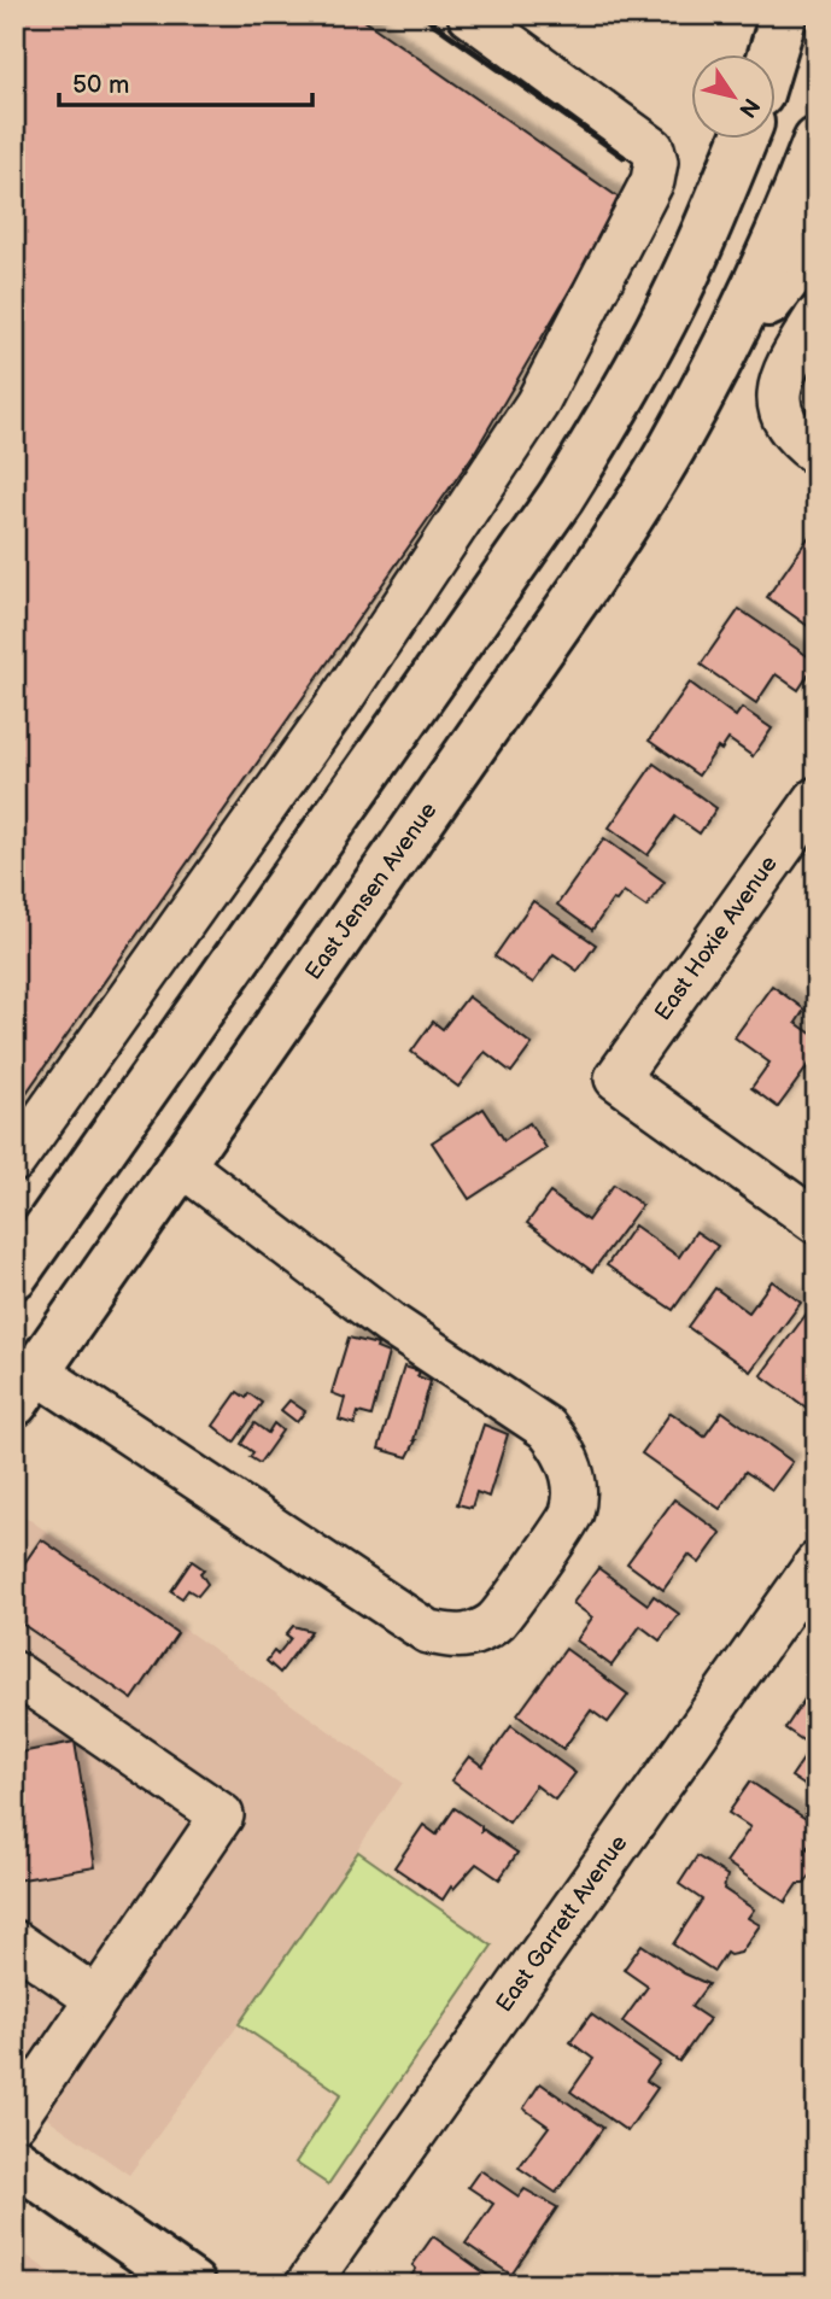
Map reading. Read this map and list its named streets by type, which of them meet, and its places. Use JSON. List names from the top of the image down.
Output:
{
  "streets": {
    "main road": ["East Jensen Avenue"],
    "street": ["East Hoxie Avenue", "East Garrett Avenue"]
  },
  "scale_bar": "50 m",
  "north": "bottom right"
}
